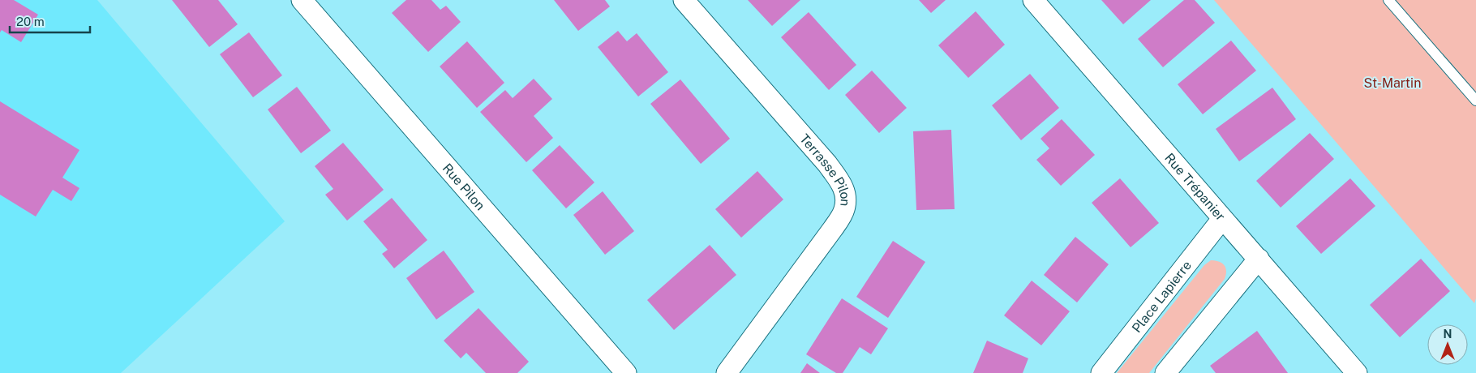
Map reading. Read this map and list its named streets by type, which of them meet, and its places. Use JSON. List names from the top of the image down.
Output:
{
  "streets": {
    "street": [
      "Terrasse Pilon",
      "Rue Pilon",
      "Rue Trépanier",
      "Place Lapierre"
    ]
  },
  "crossings": [
    ["Rue Trépanier", "Place Lapierre"]
  ],
  "parks": ["St-Martin"],
  "scale_bar": "20 m",
  "north": "top"
}
